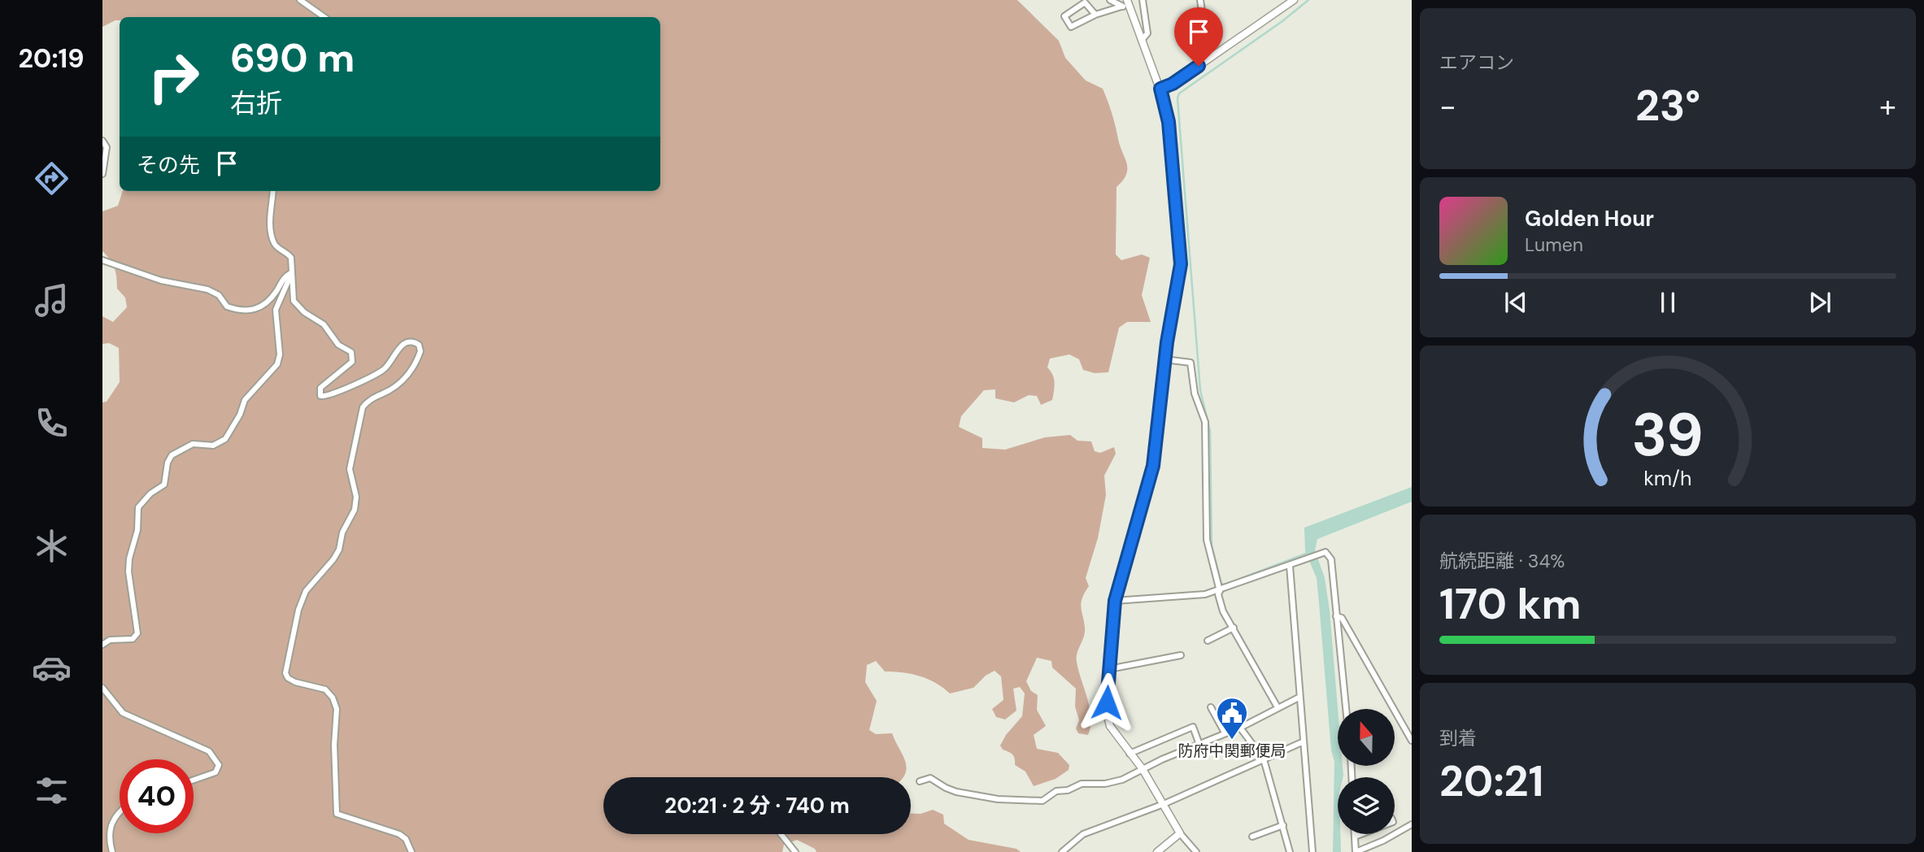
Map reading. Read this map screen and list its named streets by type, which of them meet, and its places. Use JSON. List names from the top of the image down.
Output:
{
  "places": {
    "public building": ["防府中関郵便局"]
  },
  "north": "top",
  "page": {
    "tabs": "20:19",
    "tile": [
      "エアコン",
      ["航続距離 · 34%", "170 km"],
      ["到着", "20:21"]
    ],
    "turn": ["690 m", "右折"],
    "heat": ["−", "23°", "+"],
    "then": "その先",
    "song": ["Golden Hour", "Lumen"],
    "limit": "40",
    "trip": "20:21 · 2 分 · 740 m",
    "gauge": ["39", "km/h"]
  }
}
